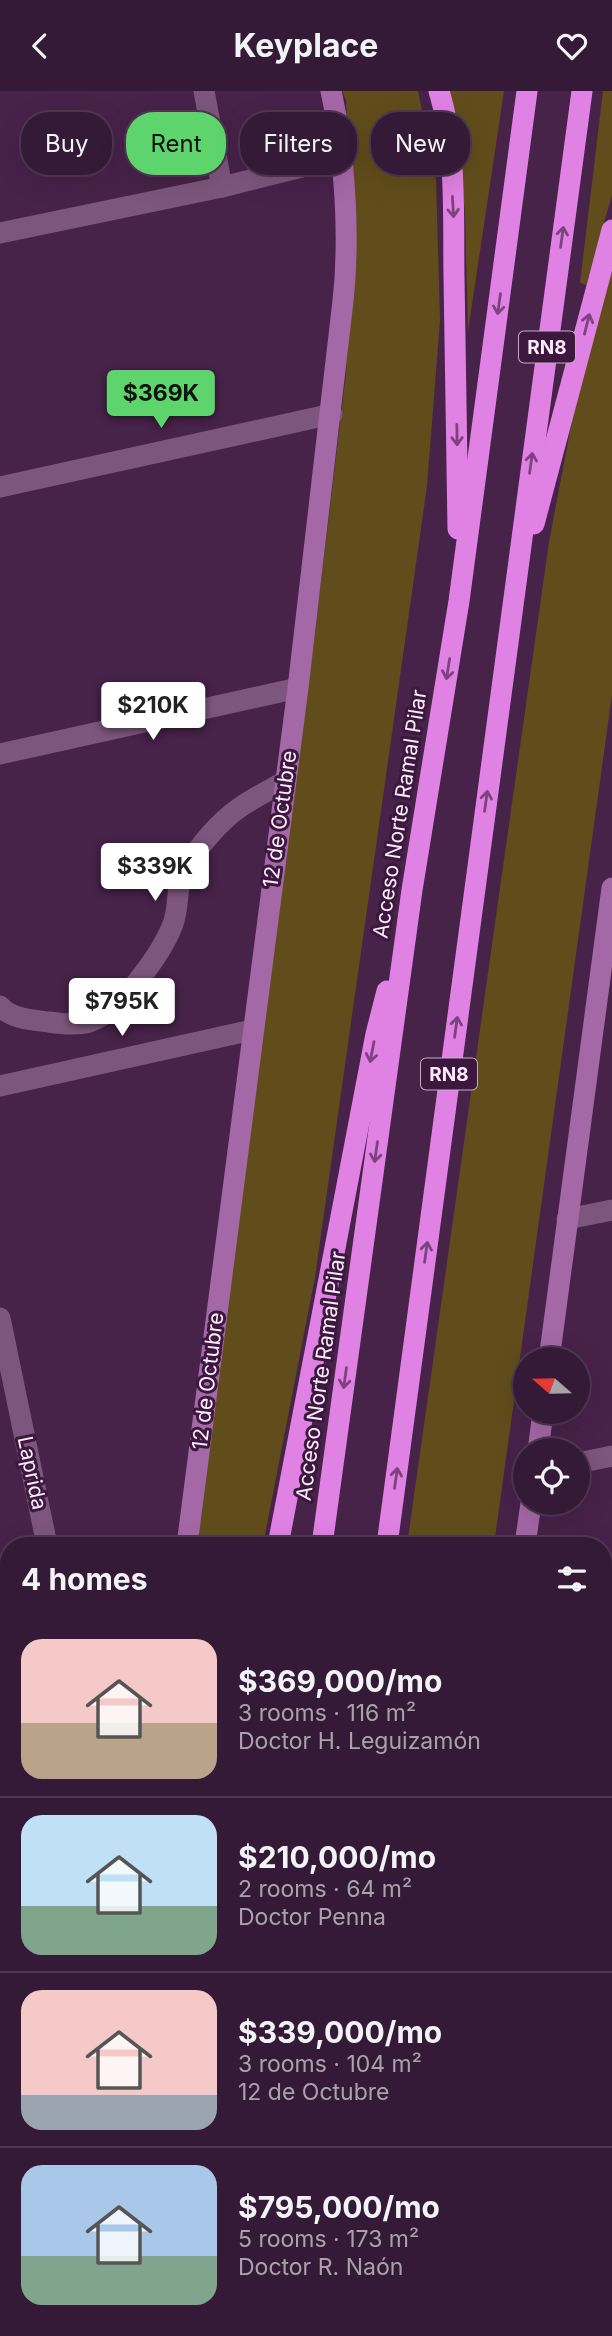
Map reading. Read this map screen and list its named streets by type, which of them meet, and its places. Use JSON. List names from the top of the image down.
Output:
{
  "streets": {
    "highway": ["RN8", "Acceso Norte Ramal Pilar"],
    "street": ["12 de Octubre", "Laprida"]
  },
  "north": "left",
  "page": {
    "header": "Keyplace",
    "chip": [
      "Buy",
      "Rent",
      "Filters",
      "New"
    ],
    "price": [
      "$369K",
      "$210K",
      "$339K",
      "$795K"
    ],
    "heading": "4 homes",
    "list": [
      {
        "name": "$369,000/mo",
        "note": "3 rooms · 116 m² · Doctor H. Leguizamón"
      },
      {
        "name": "$210,000/mo",
        "note": "2 rooms · 64 m² · Doctor Penna"
      },
      {
        "name": "$339,000/mo",
        "note": "3 rooms · 104 m² · 12 de Octubre"
      },
      {
        "name": "$795,000/mo",
        "note": "5 rooms · 173 m² · Doctor R. Naón"
      }
    ]
  }
}
